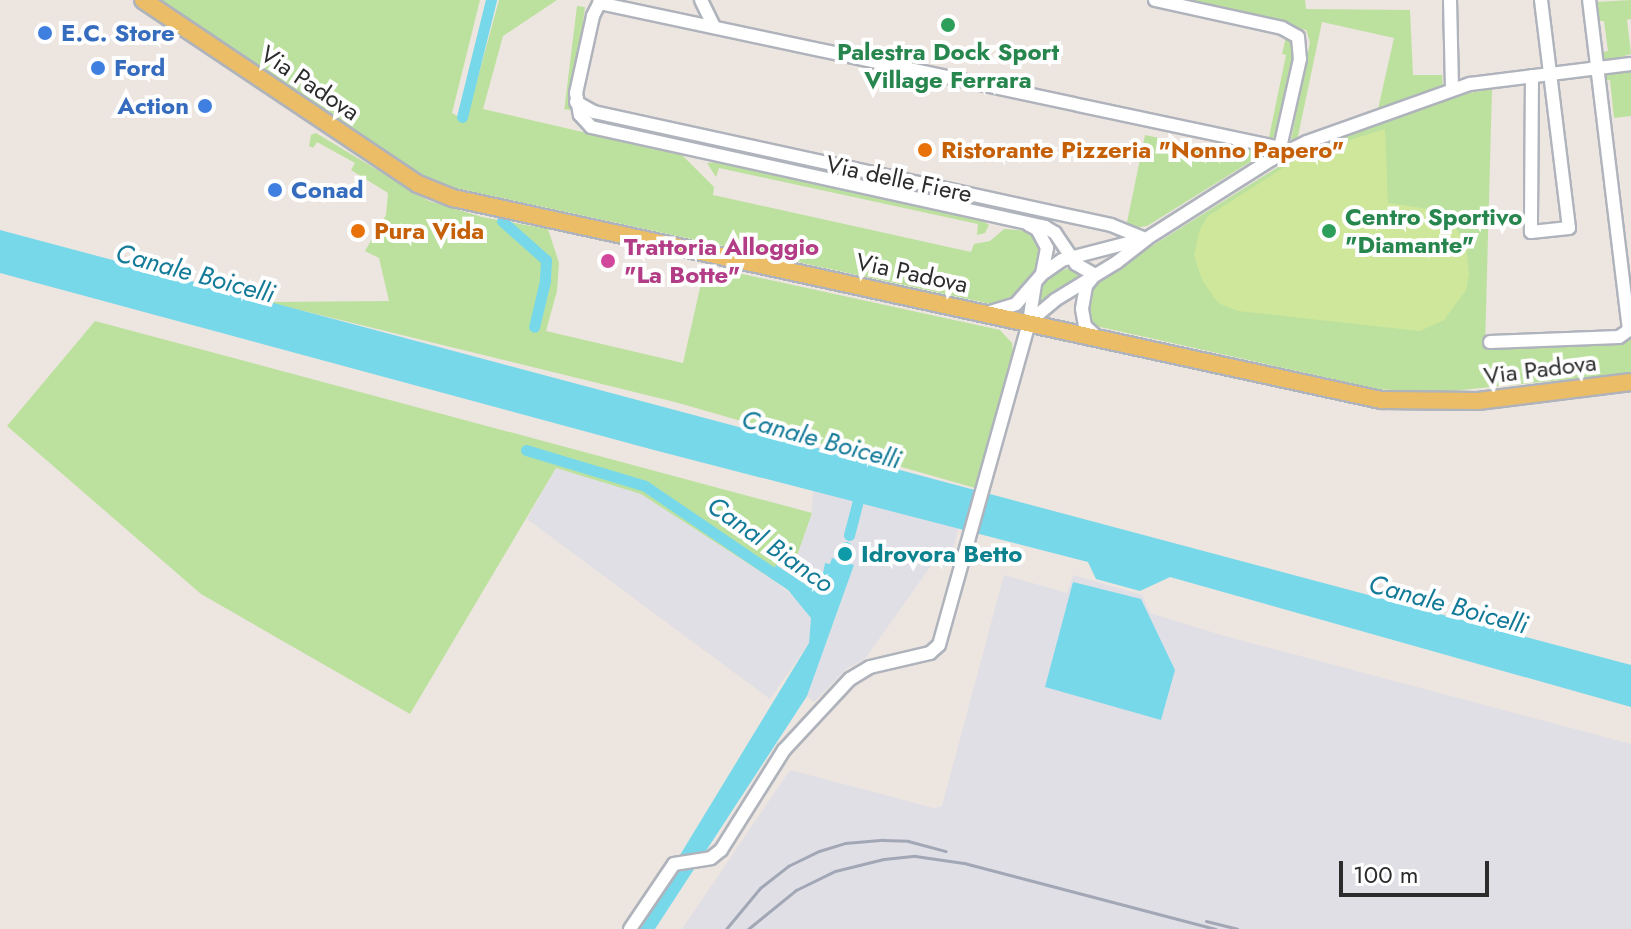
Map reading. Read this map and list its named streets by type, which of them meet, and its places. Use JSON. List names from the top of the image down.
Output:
{
  "streets": {
    "main road": ["Via Padova"],
    "street": ["Via delle Fiere"]
  },
  "water": ["Canale Boicelli", "Canal Bianco"],
  "places": [
    "Palestra Dock Sport Village Ferrara",
    "E.C. Store",
    "Ford",
    "Action",
    "Ristorante Pizzeria \"Nonno Papero\"",
    "Conad",
    "Pura Vida",
    "Centro Sportivo \"Diamante\"",
    "Trattoria Alloggio \"La Botte\"",
    "Idrovora Betto"
  ],
  "scale_bar": "100 m"
}
